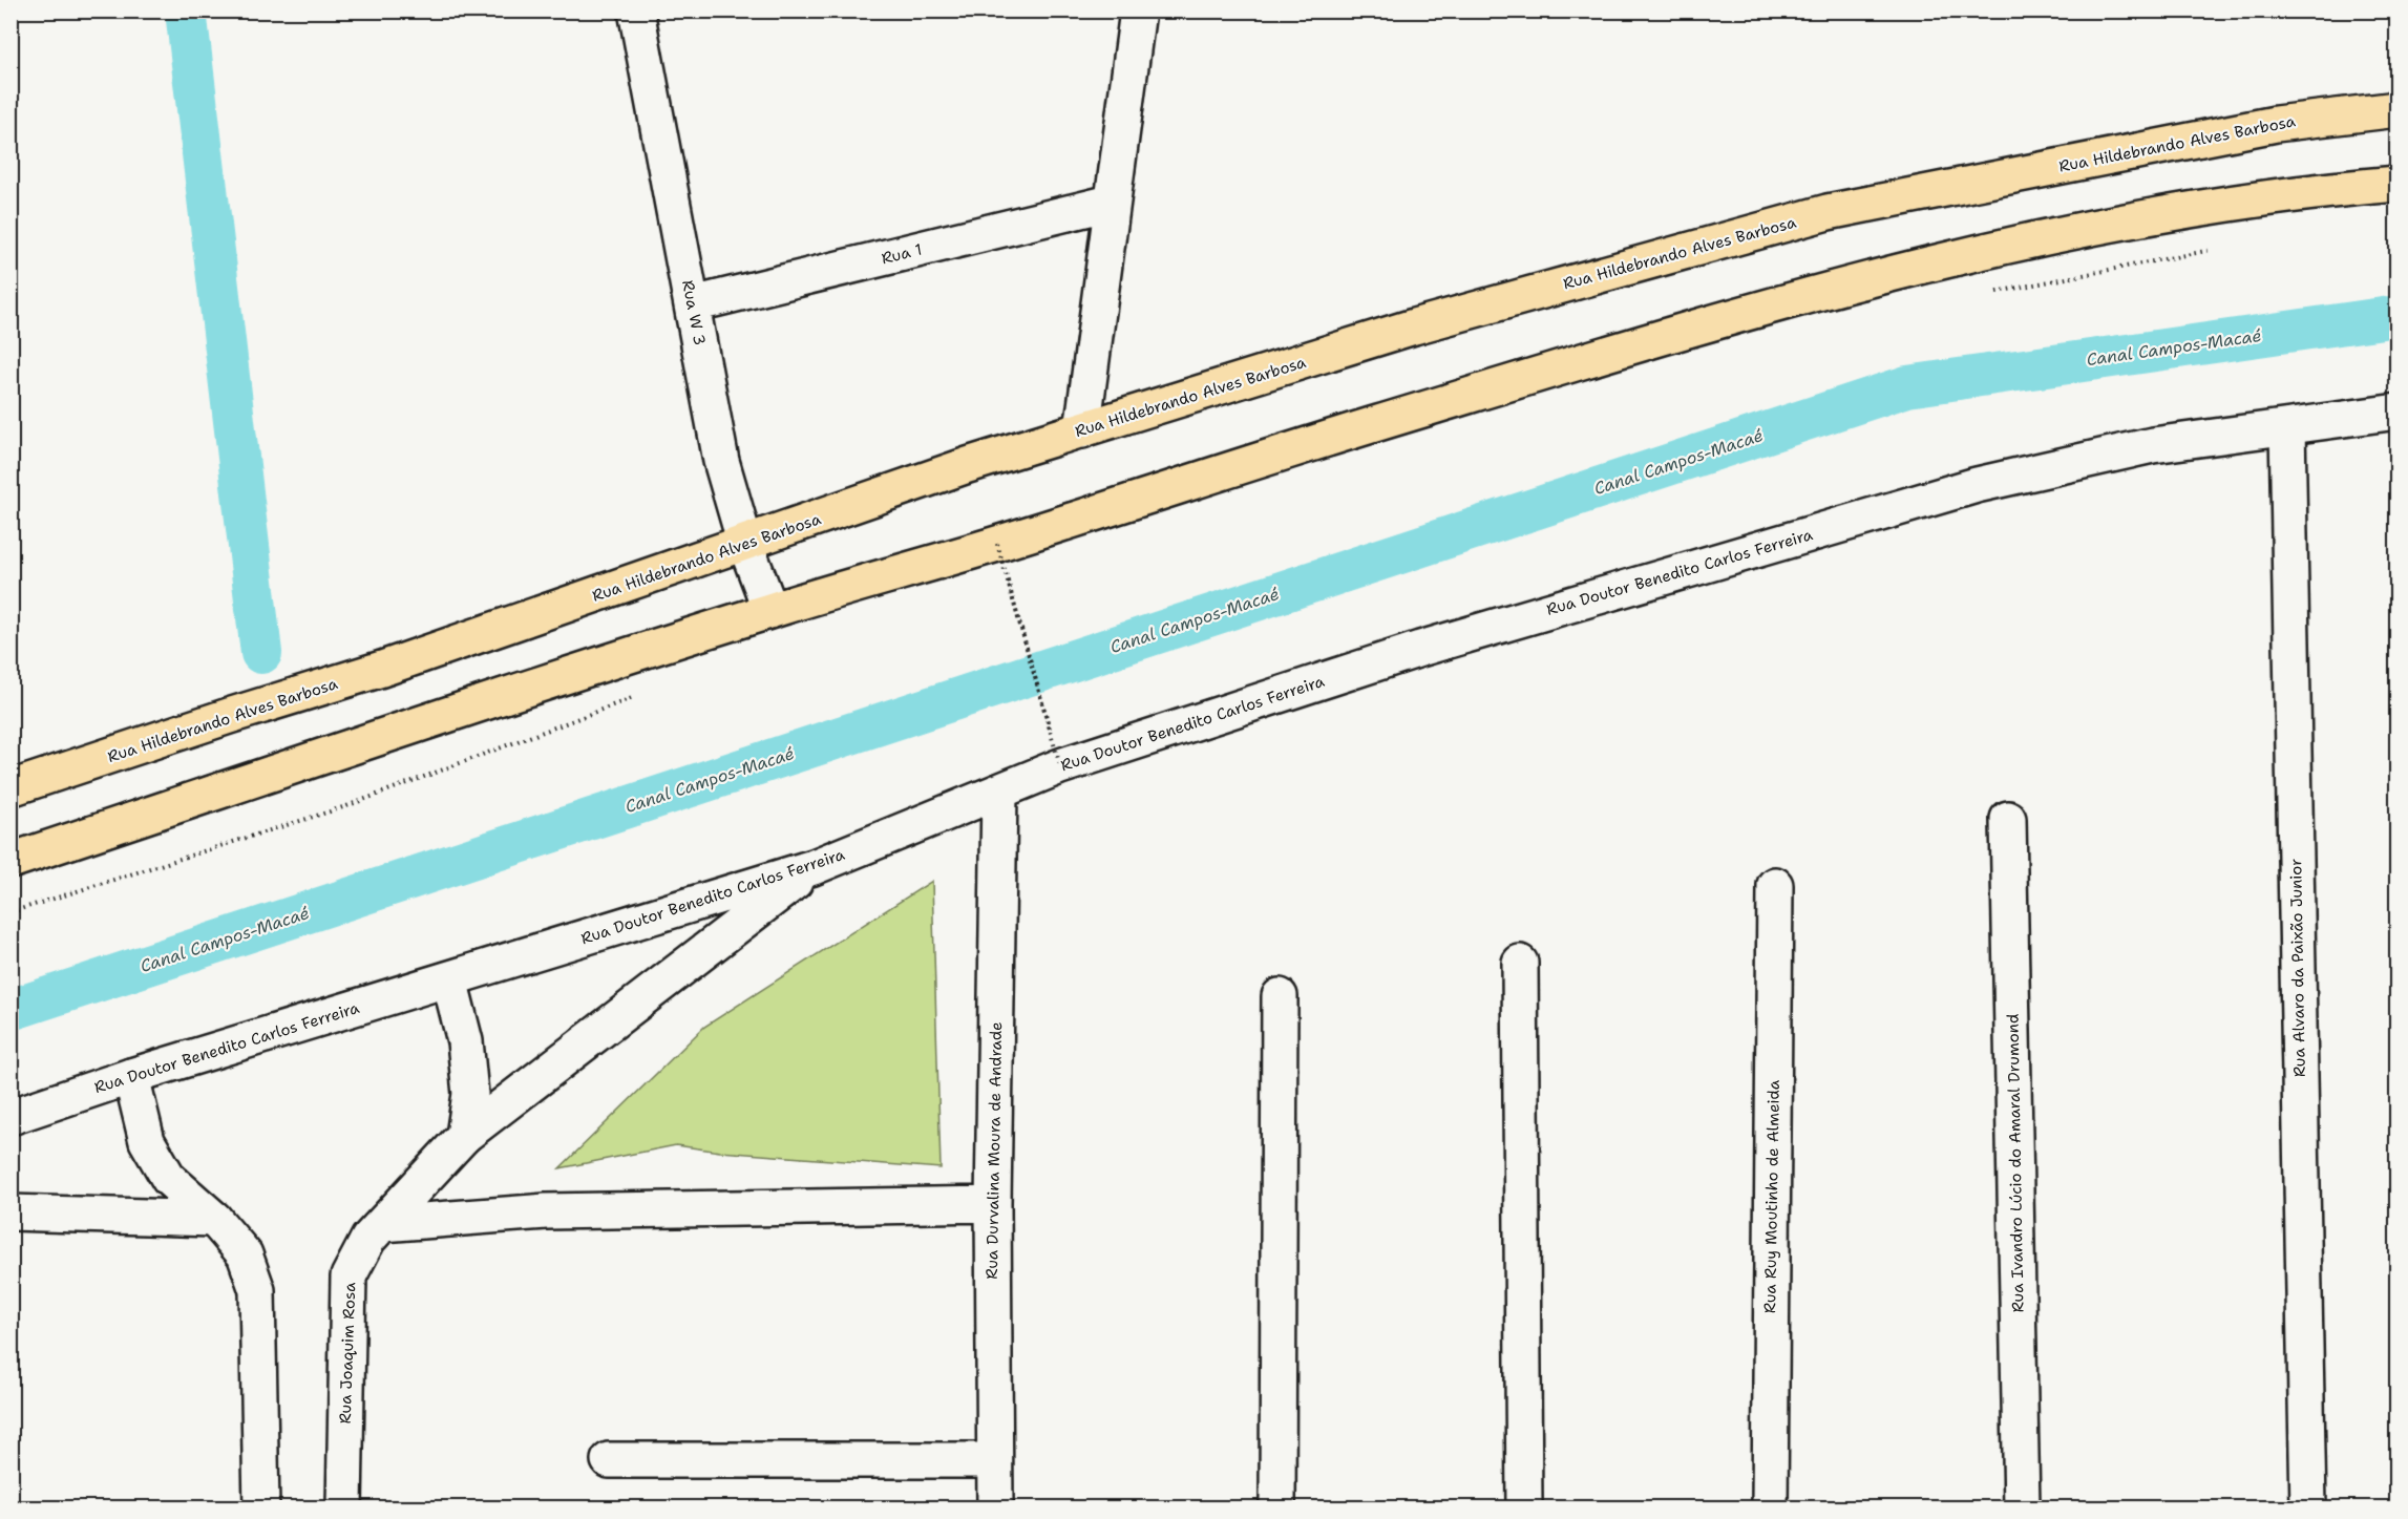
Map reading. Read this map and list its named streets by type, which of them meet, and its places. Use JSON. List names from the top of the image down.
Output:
{
  "streets": {
    "main road": ["Rua Hildebrando Alves Barbosa"],
    "street": [
      "Rua 1",
      "Rua W 3",
      "Rua Doutor Benedito Carlos Ferreira",
      "Rua Alvaro da Paixão Junior",
      "Rua Durvalina Moura de Andrade",
      "Rua Ivandro Lúcio do Amaral Drumond",
      "Rua Ruy Moutinho de Almeida",
      "Rua Joaquim Rosa"
    ]
  },
  "crossings": [
    ["Rua Hildebrando Alves Barbosa", "Rua W 3"],
    ["Rua 1", "Rua W 3"],
    ["Rua Doutor Benedito Carlos Ferreira", "Rua Alvaro da Paixão Junior"],
    ["Rua Doutor Benedito Carlos Ferreira", "Rua Durvalina Moura de Andrade"],
    ["Rua Doutor Benedito Carlos Ferreira", "Rua Joaquim Rosa"]
  ],
  "water": ["Canal Campos-Macaé"]
}
